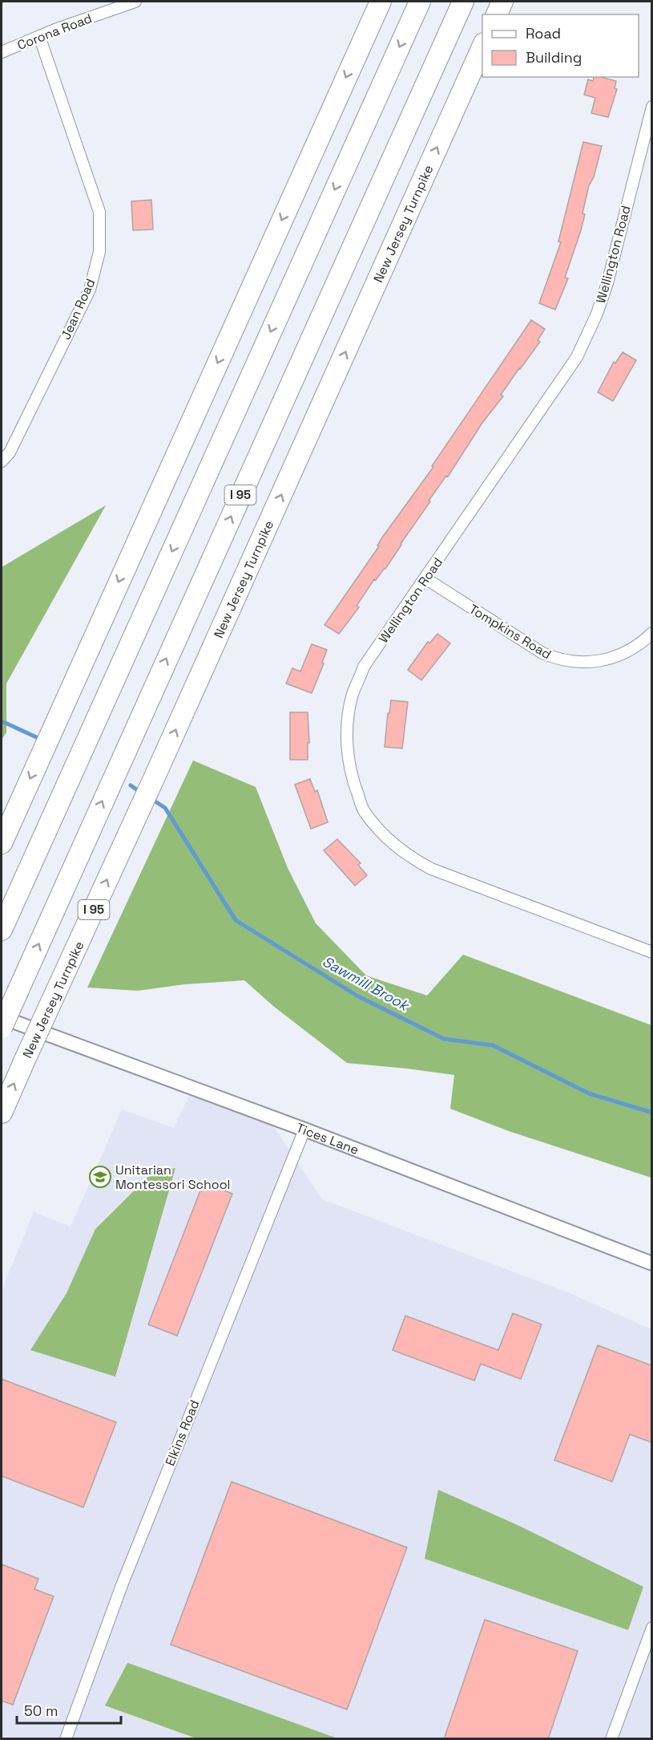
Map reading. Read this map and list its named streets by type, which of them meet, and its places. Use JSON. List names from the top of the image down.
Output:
{
  "streets": {
    "highway": ["New Jersey Turnpike", "I 95"],
    "street": [
      "Corona Road",
      "Wellington Road",
      "Jean Road",
      "Tompkins Road",
      "Tices Lane",
      "Elkins Road"
    ]
  },
  "crossings": [
    ["Corona Road", "Jean Road"],
    ["Wellington Road", "Tompkins Road"],
    ["Tices Lane", "Elkins Road"]
  ],
  "water": ["Sawmill Brook"],
  "places": {
    "school or university": ["Unitarian Montessori School"]
  },
  "legend": ["Road", "Building"],
  "scale_bar": "50 m"
}
